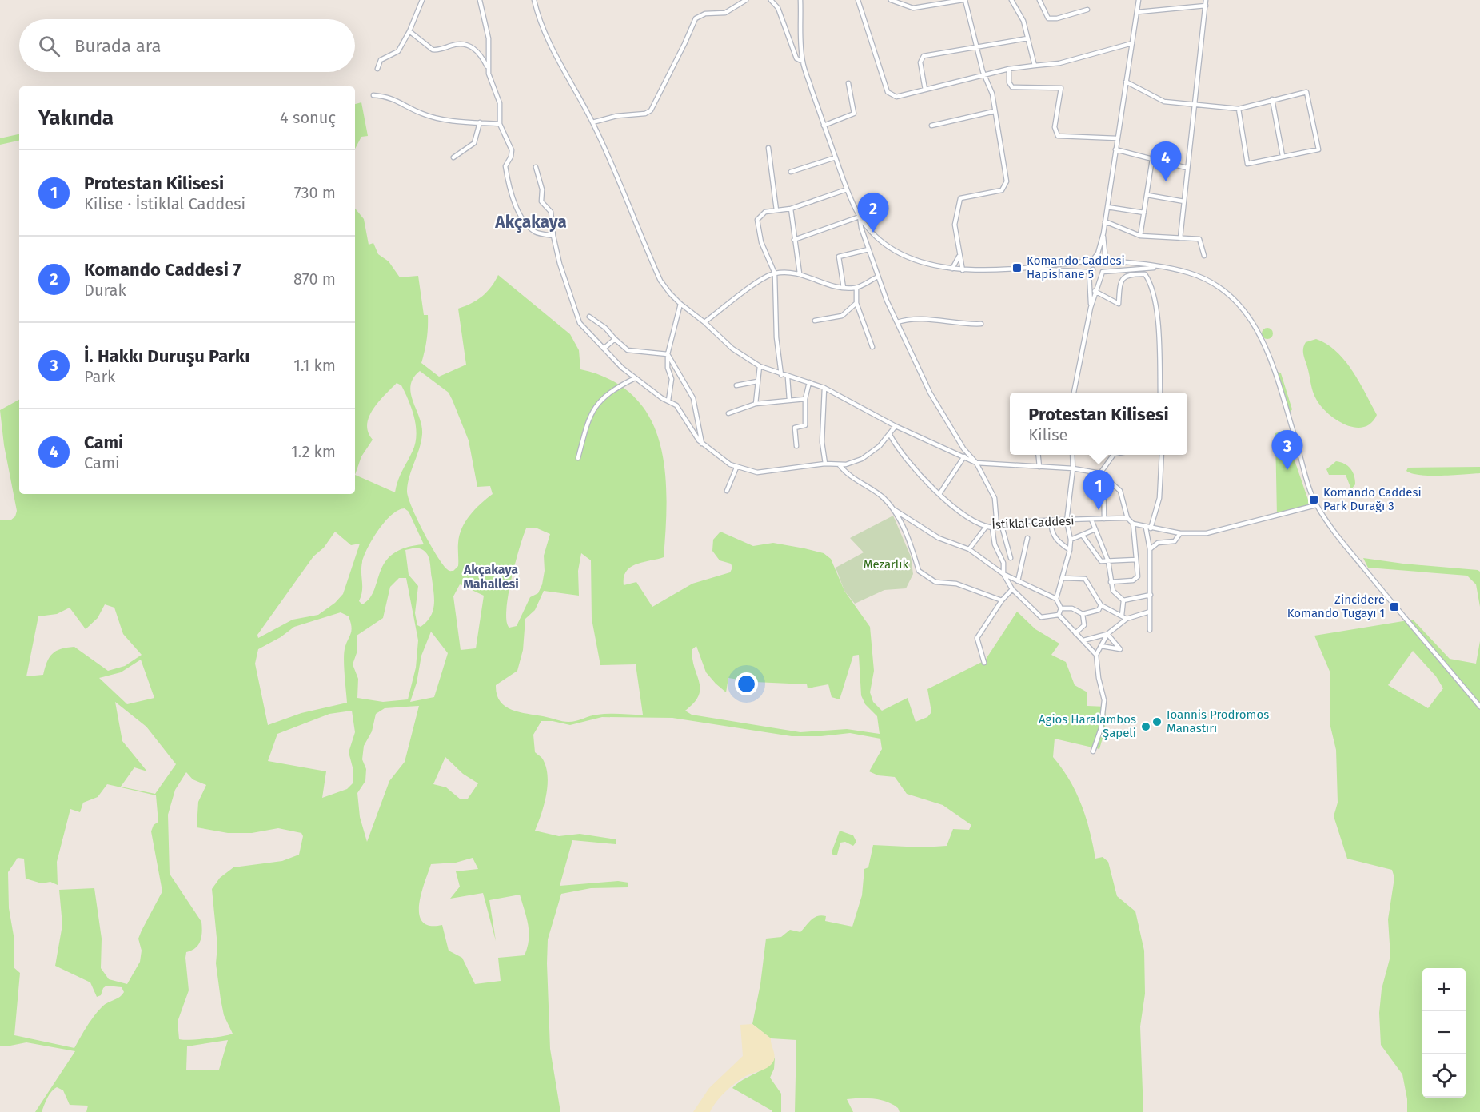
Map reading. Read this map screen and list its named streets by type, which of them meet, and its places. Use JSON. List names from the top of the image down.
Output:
{
  "streets": {
    "street": ["İstiklal Caddesi"]
  },
  "districts": ["Akçakaya", "Akçakaya Mahallesi"],
  "parks": ["Mezarlık"],
  "places": {
    "transit": ["Komando Caddesi Hapishane 5", "Komando Caddesi Park Durağı 3", "Zincidere Komando Tugayı 1"],
    "other": ["Ioannis Prodromos Manastırı", "Agios Haralambos Şapeli"]
  },
  "page": {
    "search": "Burada ara",
    "heading": ["Yakında", "4 sonuç"],
    "pins": [
      "4",
      "2",
      "3",
      "1"
    ],
    "list": [
      {
        "mark": "1",
        "name": "Protestan Kilisesi",
        "note": "Kilise · İstiklal Caddesi",
        "value": "730 m"
      },
      {
        "mark": "2",
        "name": "Komando Caddesi 7",
        "note": "Durak",
        "value": "870 m"
      },
      {
        "mark": "3",
        "name": "İ. Hakkı Duruşu Parkı",
        "note": "Park",
        "value": "1.1 km"
      },
      {
        "mark": "4",
        "name": "Cami",
        "note": "Cami",
        "value": "1.2 km"
      }
    ],
    "popup": ["Protestan Kilisesi", "Kilise"],
    "map_buttons": ["+", "−"]
  }
}
